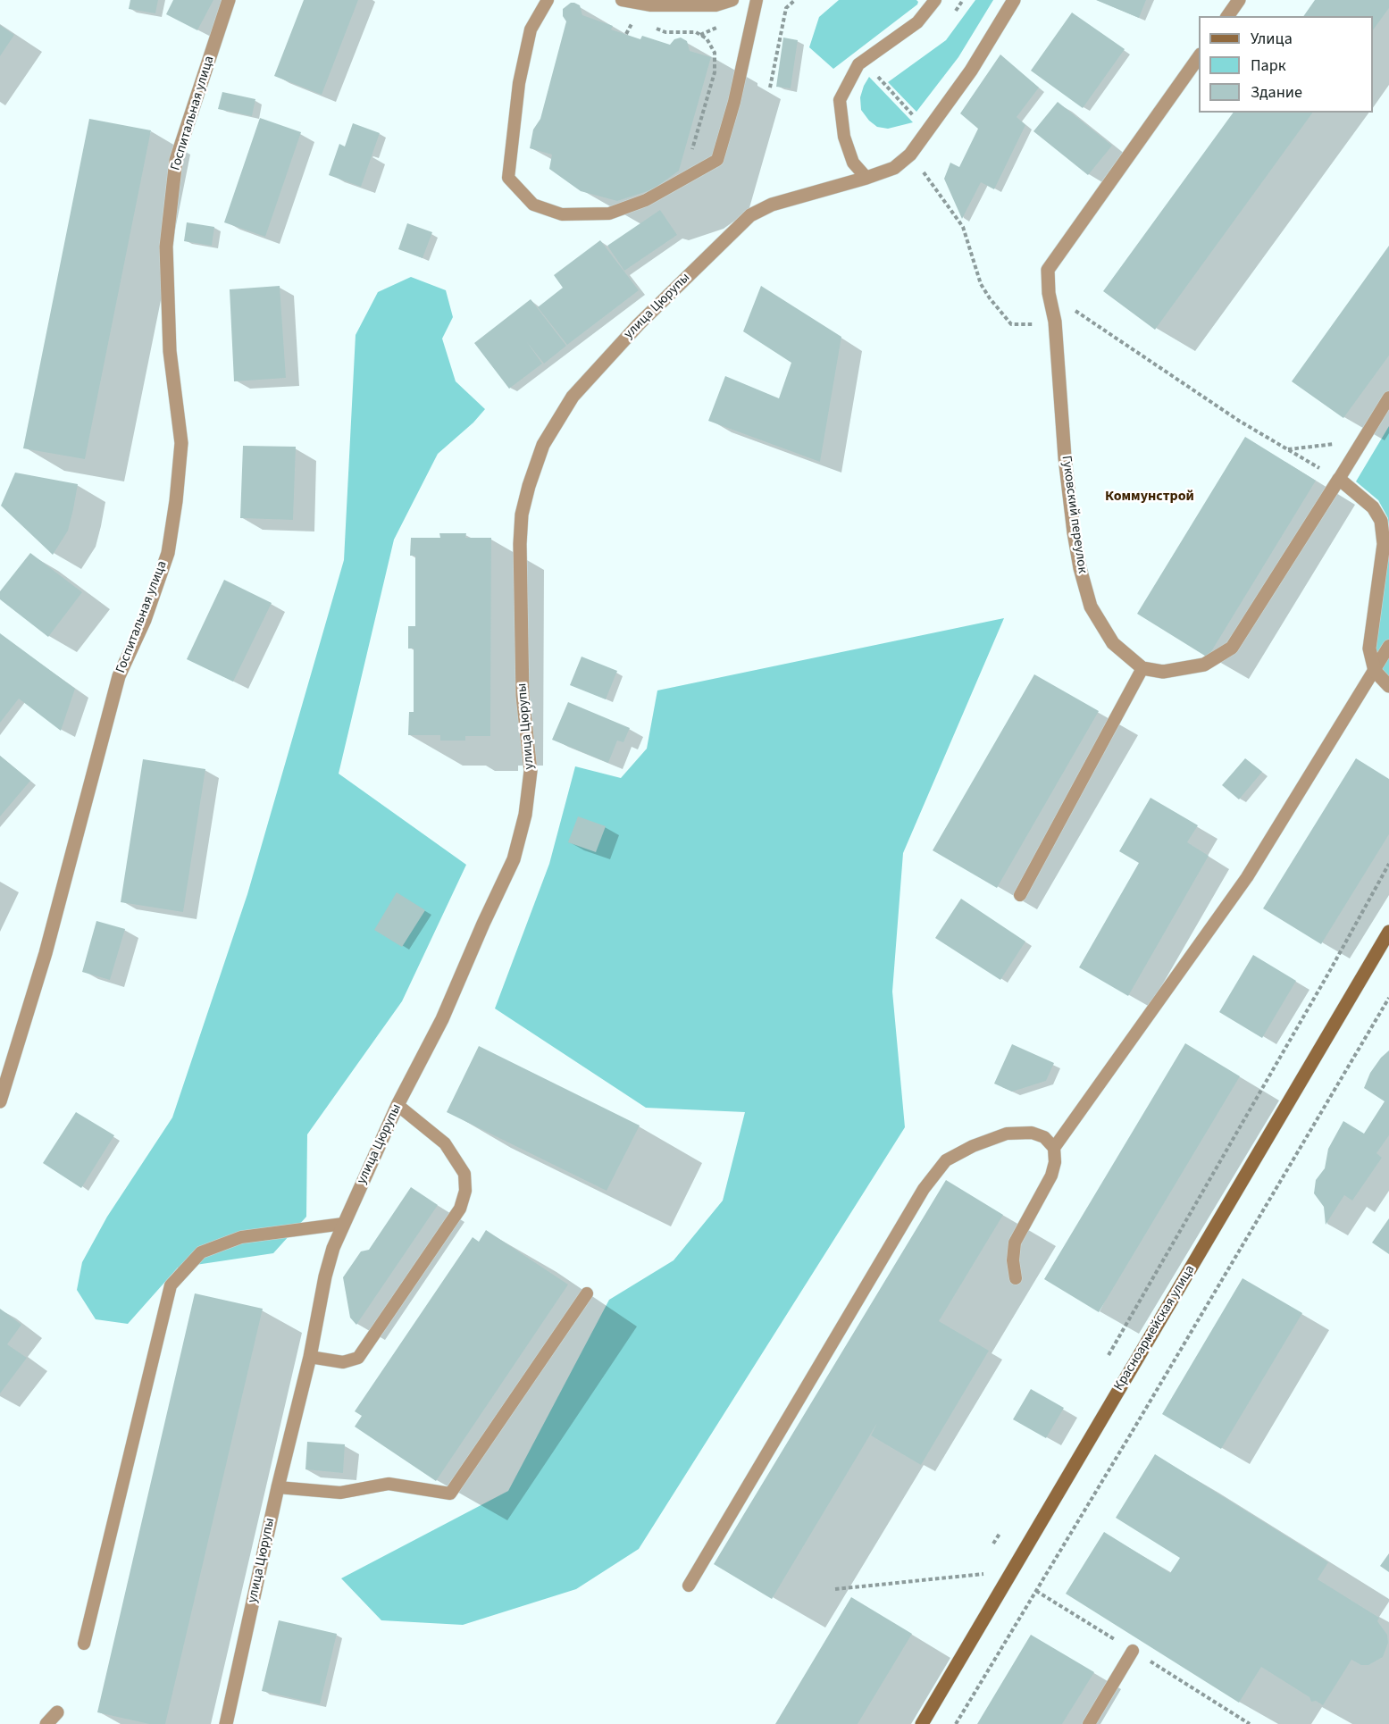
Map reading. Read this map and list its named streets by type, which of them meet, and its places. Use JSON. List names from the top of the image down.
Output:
{
  "streets": {
    "street": [
      "Госпитальная улица",
      "улица Цюрупы",
      "Гуковский переулок",
      "Красноармейская улица"
    ]
  },
  "districts": ["Коммунстрой"],
  "legend": ["Улица", "Парк", "Здание"]
}
